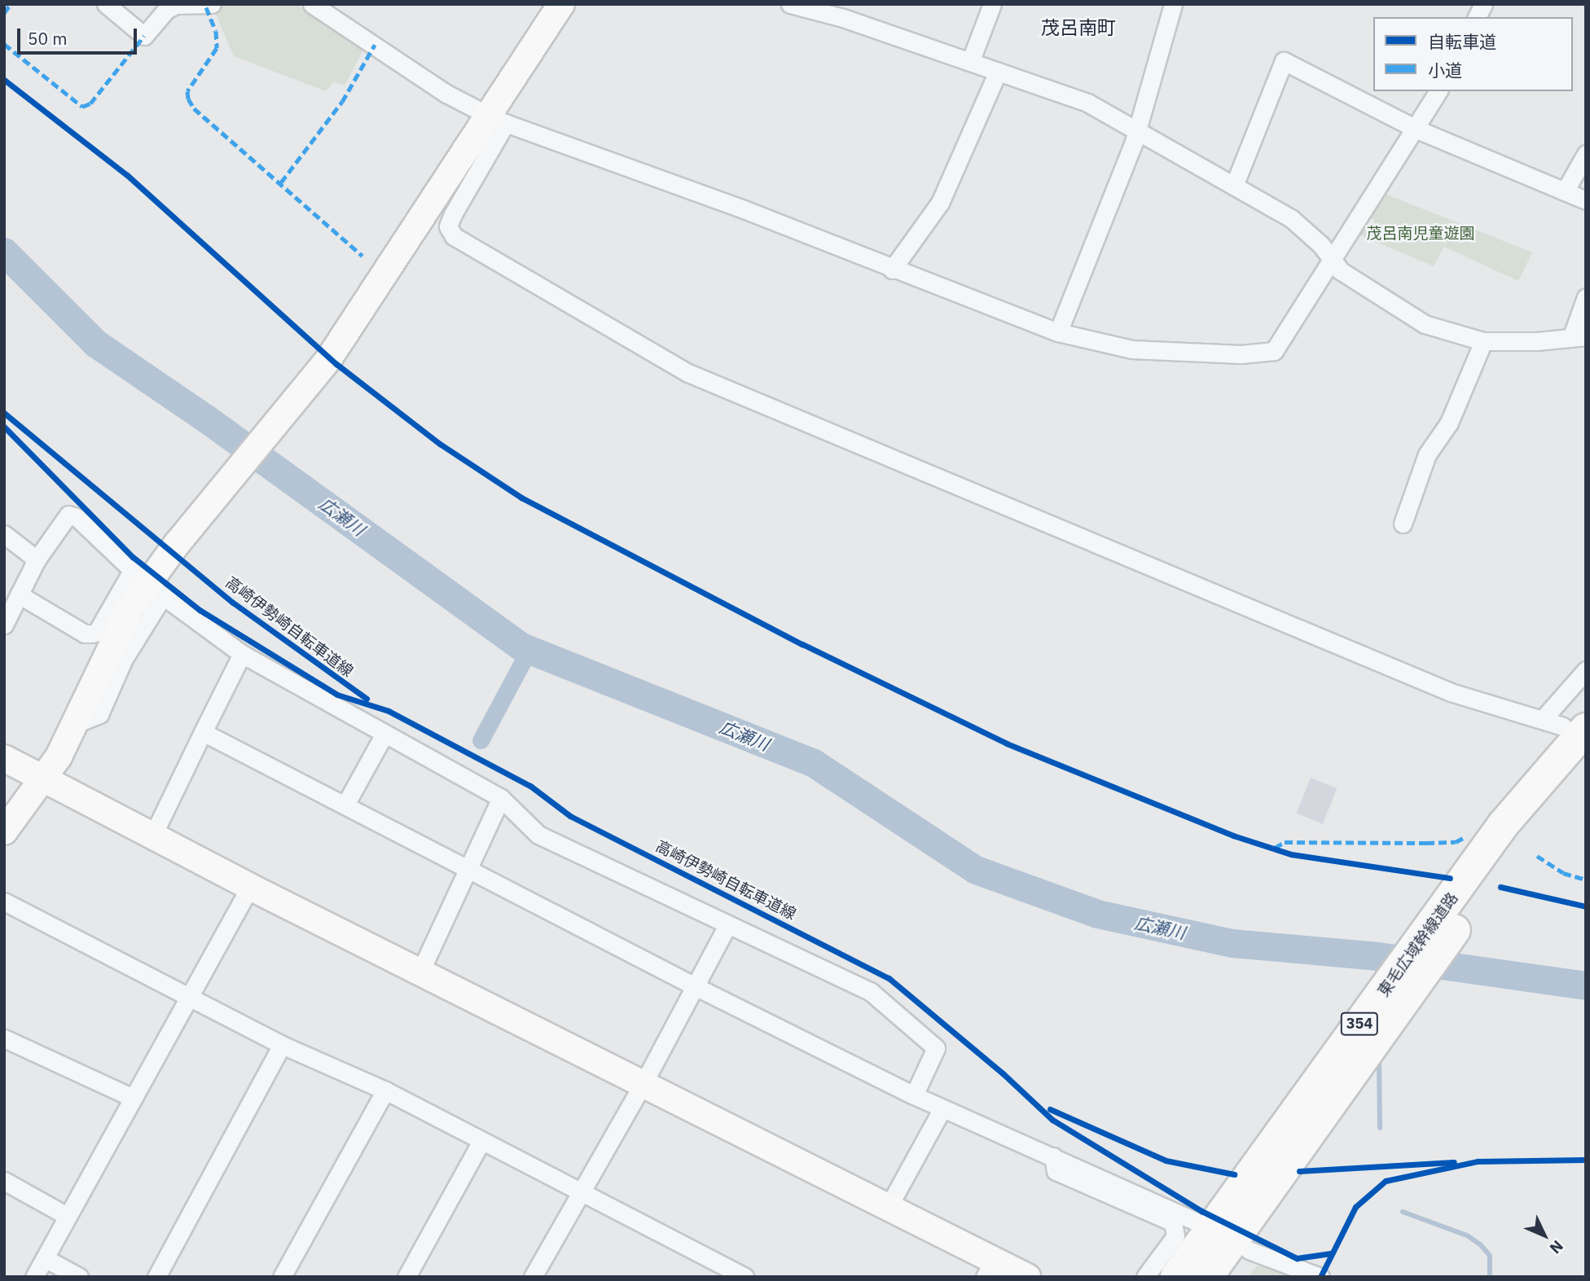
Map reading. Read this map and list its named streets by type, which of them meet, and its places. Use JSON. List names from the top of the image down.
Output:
{
  "streets": {
    "highway": ["東毛広域幹線道路", "354"],
    "cycle path": ["高崎伊勢崎自転車道線"]
  },
  "districts": ["茂呂南町"],
  "water": ["広瀬川"],
  "parks": ["茂呂南児童遊園"],
  "legend": ["自転車道", "小道"],
  "scale_bar": "50 m",
  "north": "bottom right"
}
